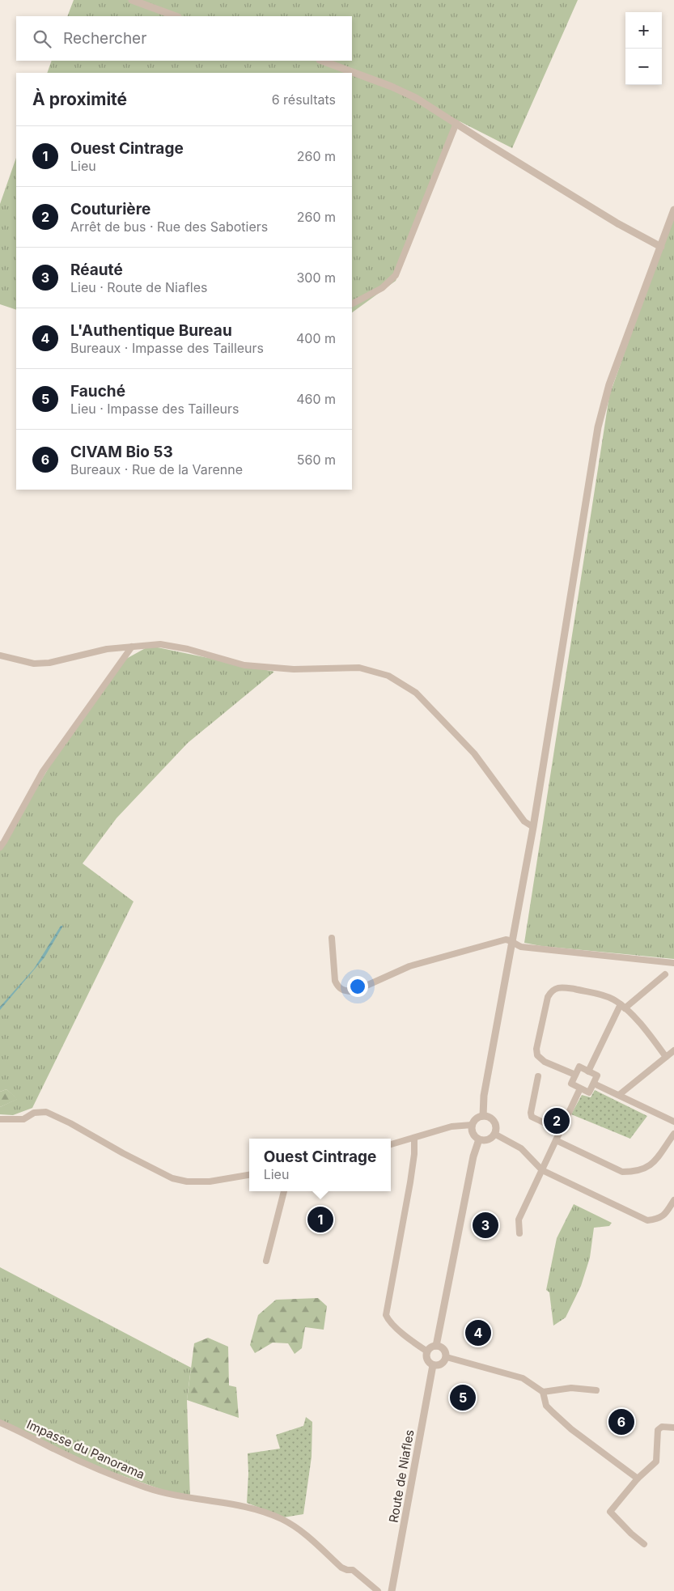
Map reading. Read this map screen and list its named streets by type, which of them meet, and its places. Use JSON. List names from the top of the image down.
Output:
{
  "streets": {
    "street": ["Impasse du Panorama", "Route de Niafles"]
  },
  "page": {
    "map_buttons": ["+", "−"],
    "search": "Rechercher",
    "heading": ["À proximité", "6 résultats"],
    "list": [
      {
        "mark": "1",
        "name": "Ouest Cintrage",
        "note": "Lieu",
        "value": "260 m"
      },
      {
        "mark": "2",
        "name": "Couturière",
        "note": "Arrêt de bus · Rue des Sabotiers",
        "value": "260 m"
      },
      {
        "mark": "3",
        "name": "Réauté",
        "note": "Lieu · Route de Niafles",
        "value": "300 m"
      },
      {
        "mark": "4",
        "name": "L'Authentique Bureau",
        "note": "Bureaux · Impasse des Tailleurs",
        "value": "400 m"
      },
      {
        "mark": "5",
        "name": "Fauché",
        "note": "Lieu · Impasse des Tailleurs",
        "value": "460 m"
      },
      {
        "mark": "6",
        "name": "CIVAM Bio 53",
        "note": "Bureaux · Rue de la Varenne",
        "value": "560 m"
      }
    ],
    "pins": [
      "2",
      "1",
      "3",
      "4",
      "5",
      "6"
    ],
    "popup": ["Ouest Cintrage", "Lieu"]
  }
}
